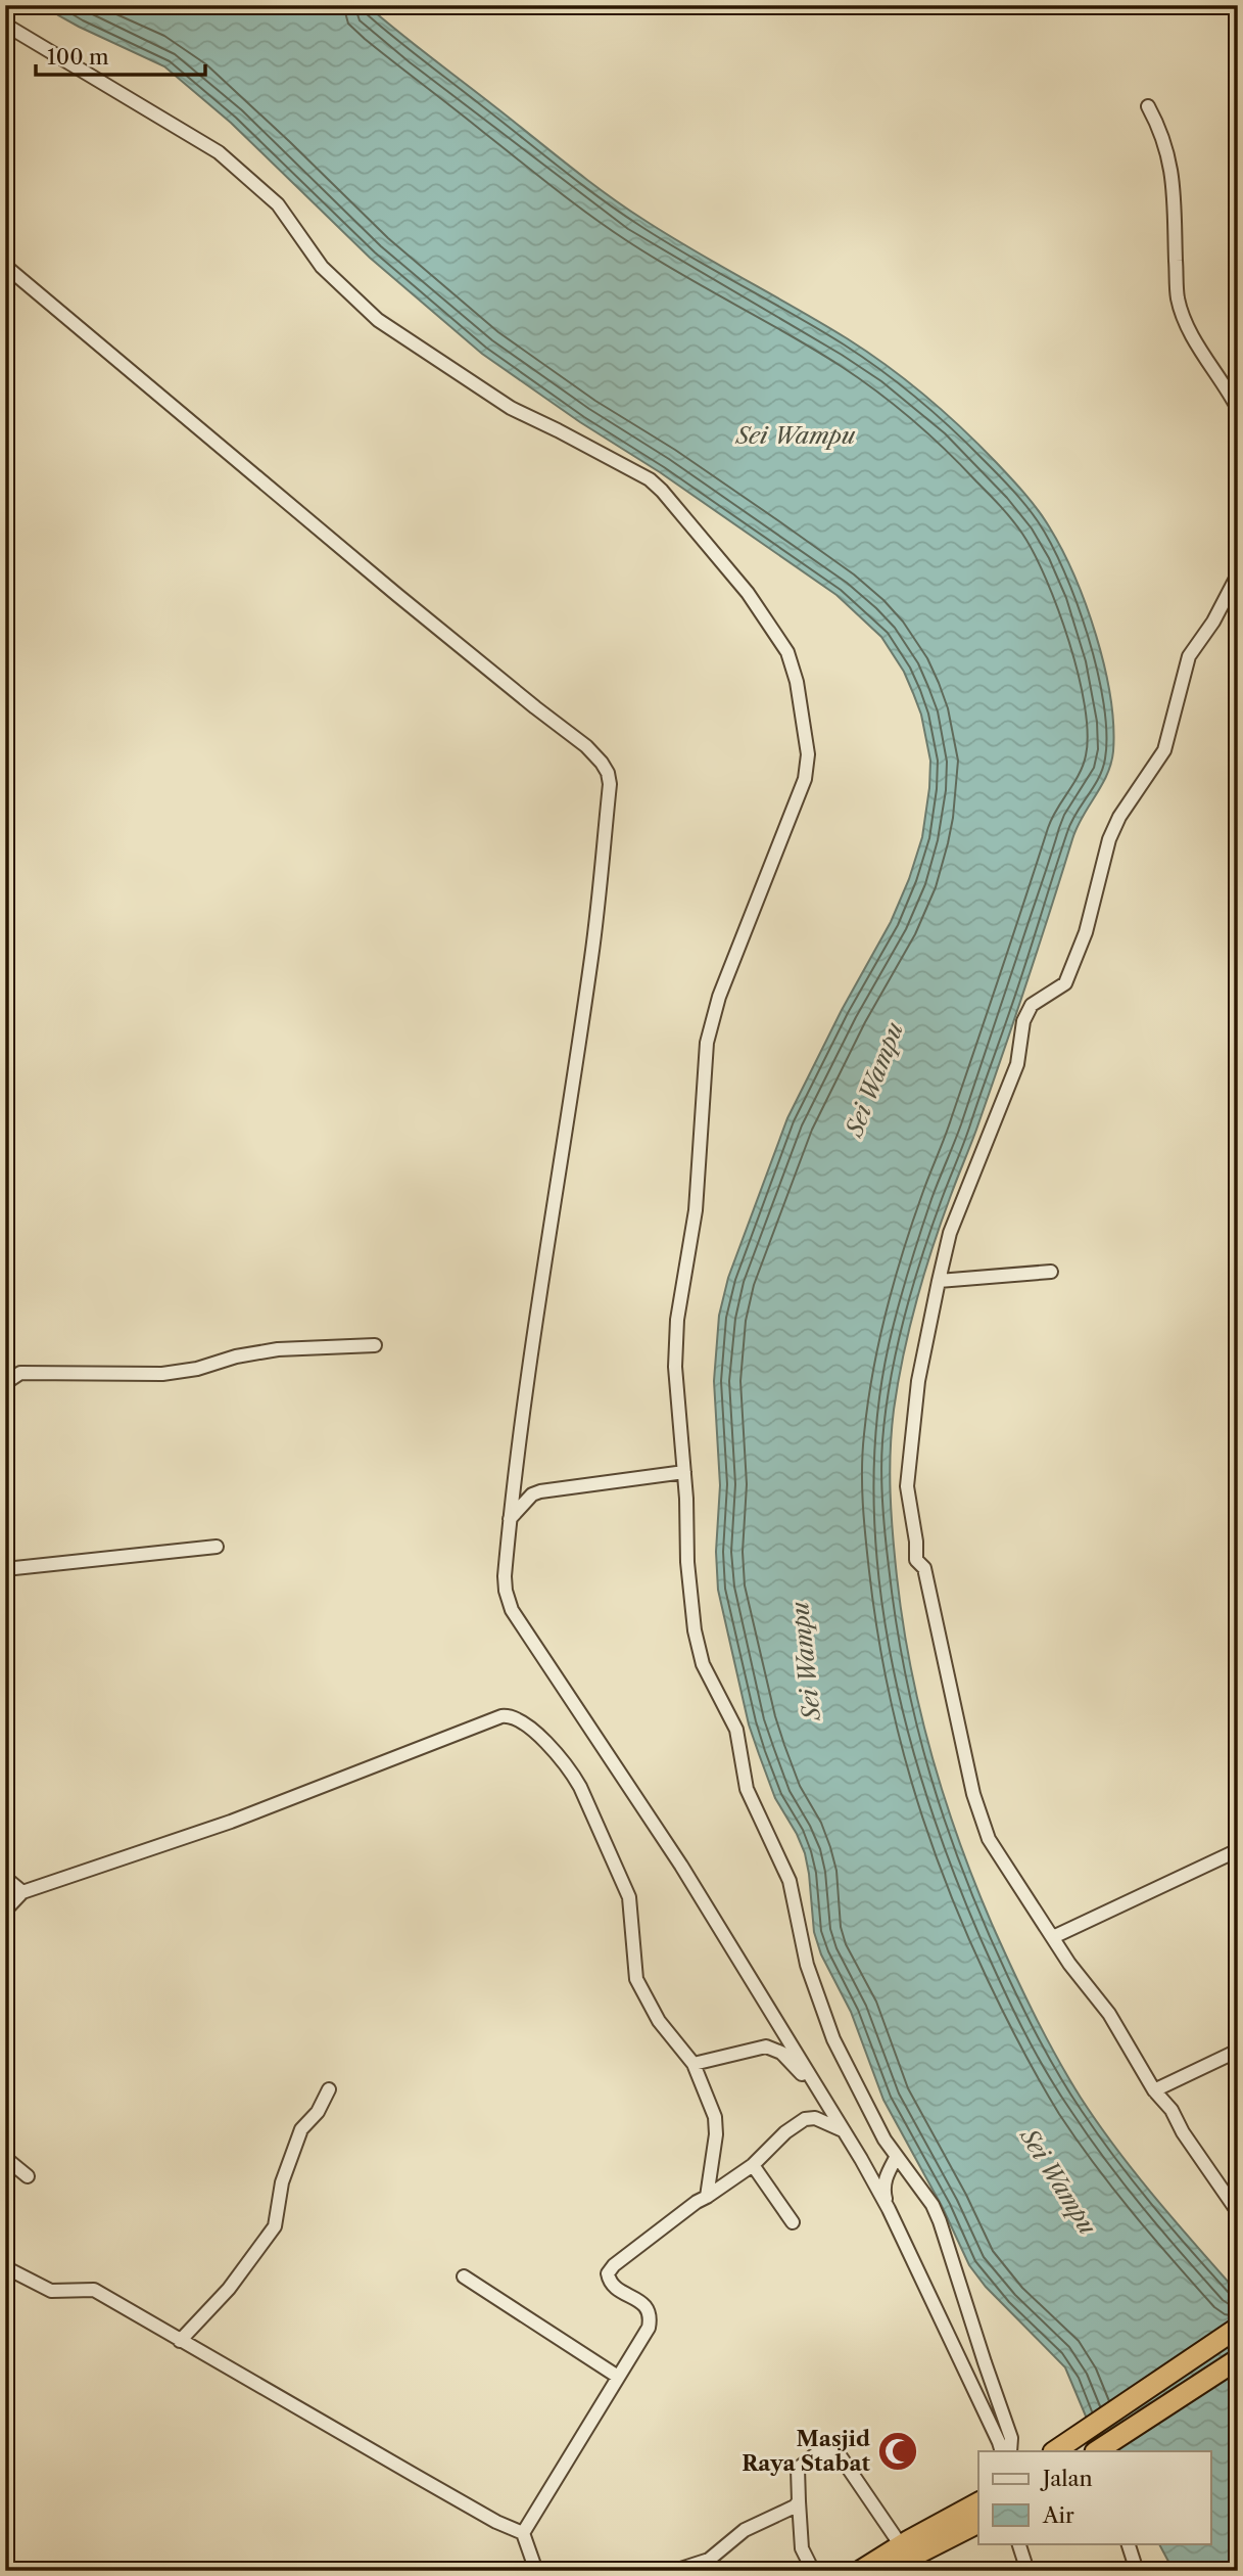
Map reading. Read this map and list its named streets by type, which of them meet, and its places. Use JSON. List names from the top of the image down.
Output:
{
  "water": ["Sei Wampu"],
  "places": {
    "mosque": ["Masjid Raya Stabat"]
  },
  "legend": ["Jalan", "Air"],
  "scale_bar": "100 m"
}
